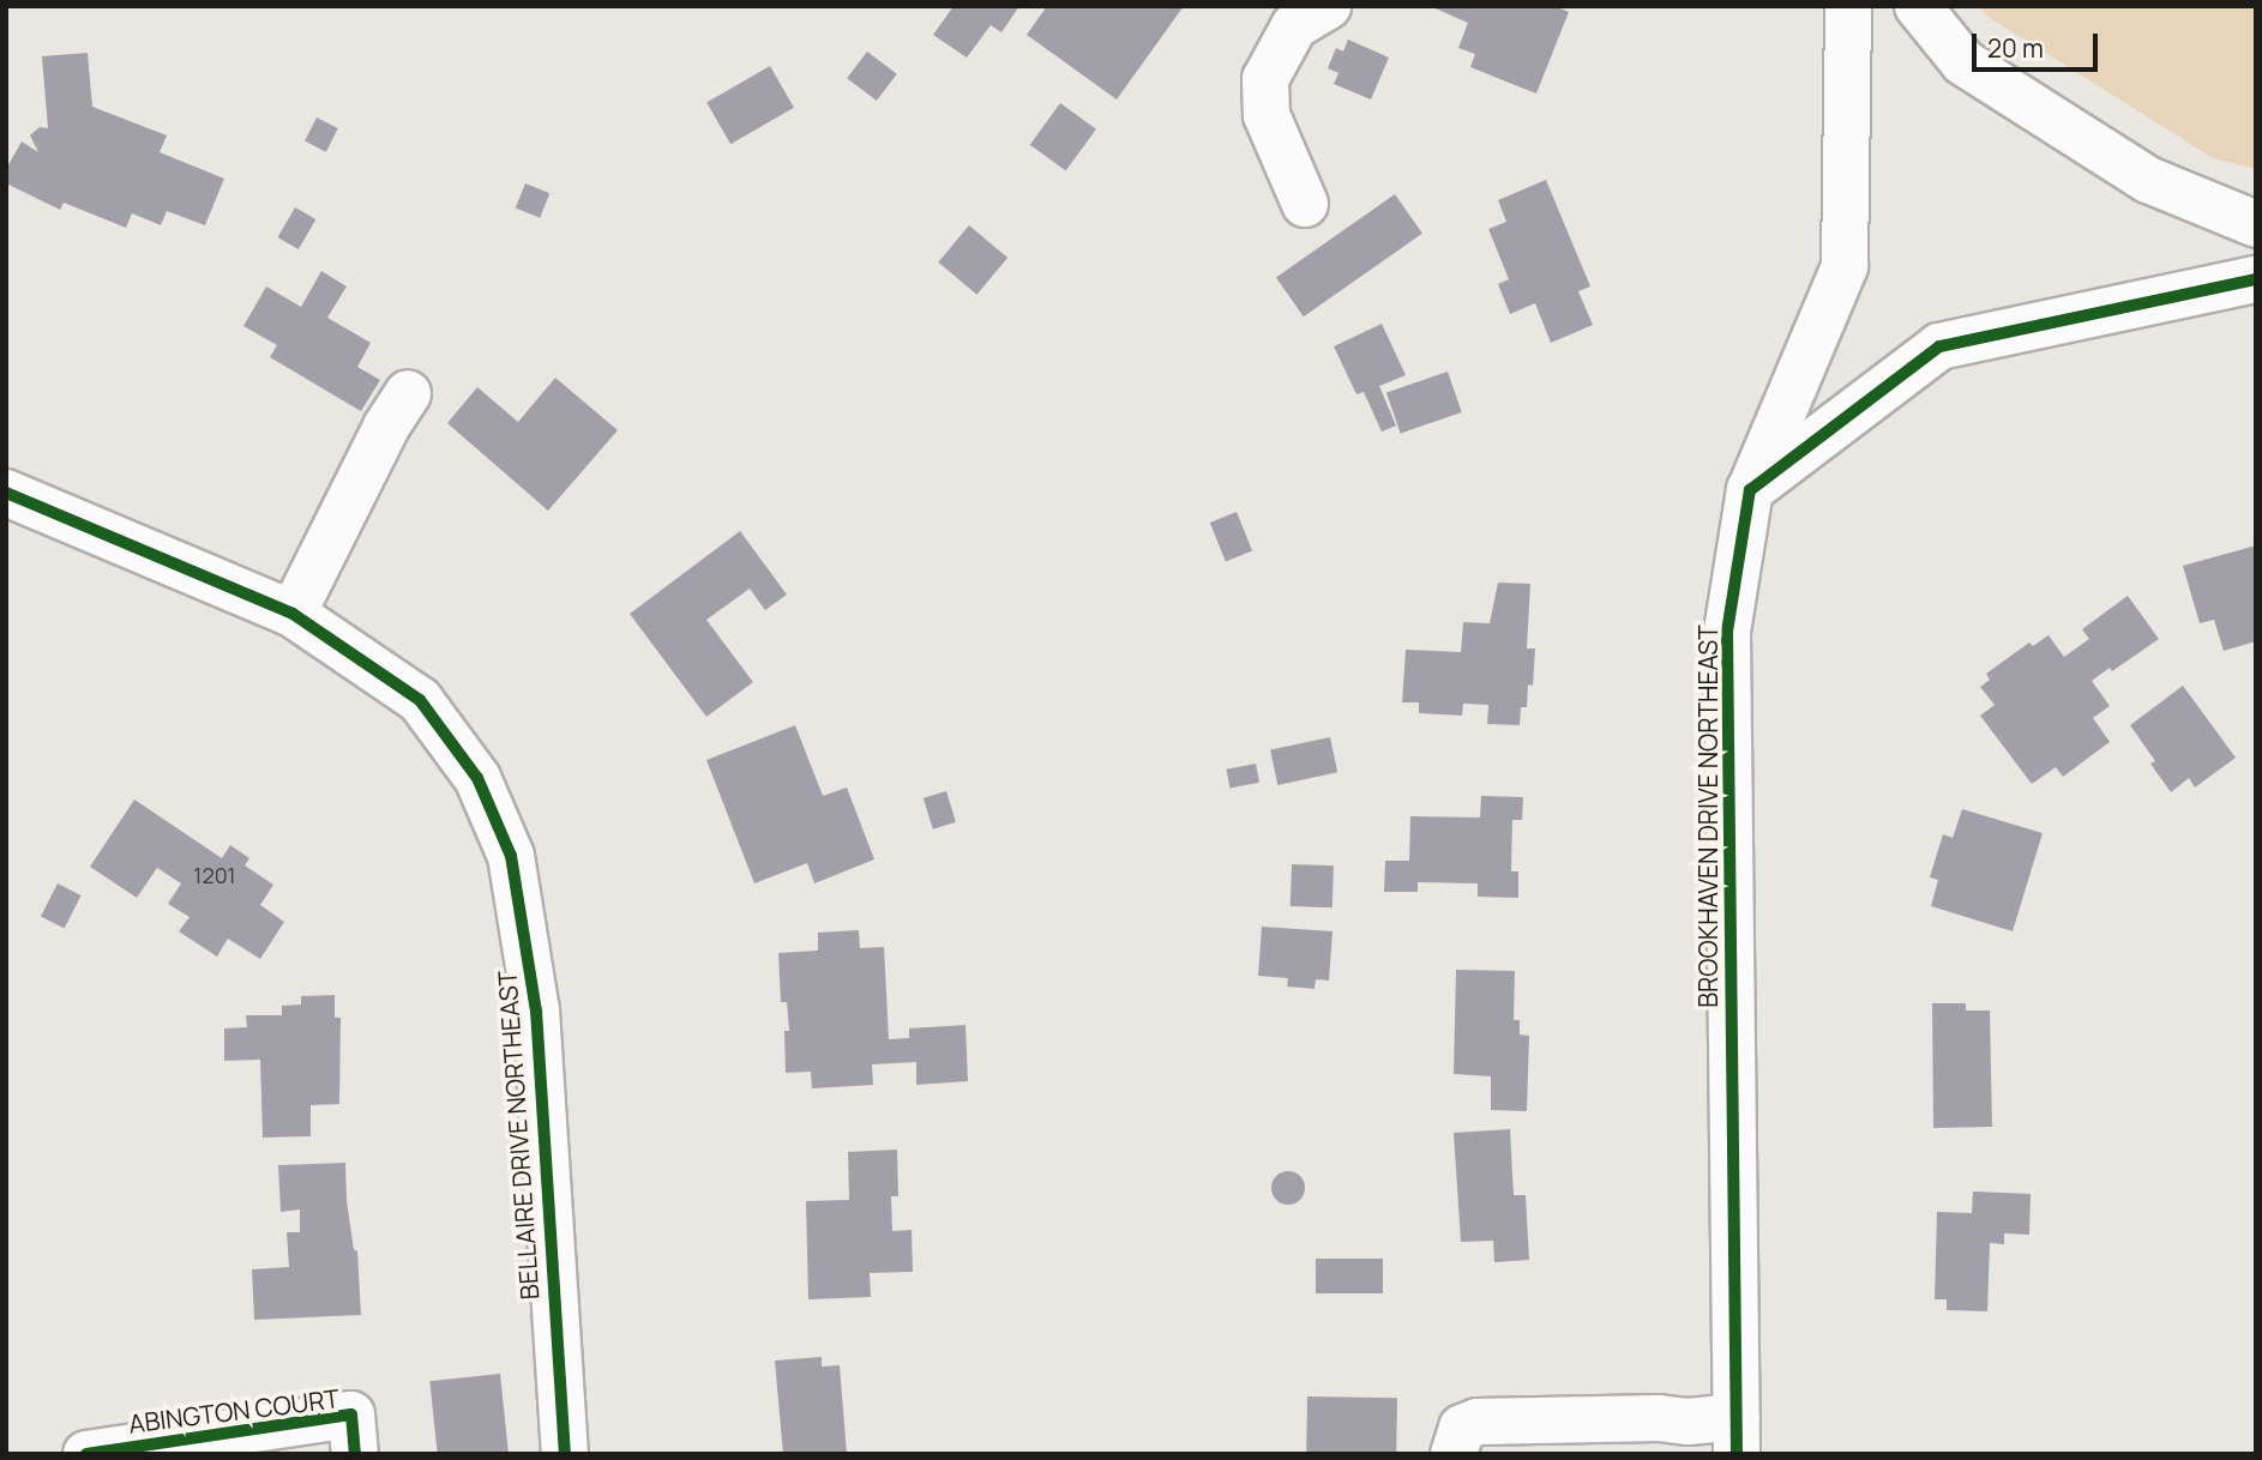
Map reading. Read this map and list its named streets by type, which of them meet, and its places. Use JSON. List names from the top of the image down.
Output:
{
  "streets": {
    "street": ["BROOKHAVEN DRIVE NORTHEAST", "BELLAIRE DRIVE NORTHEAST", "ABINGTON COURT"]
  },
  "house_numbers": ["1201"],
  "scale_bar": "20 m"
}
